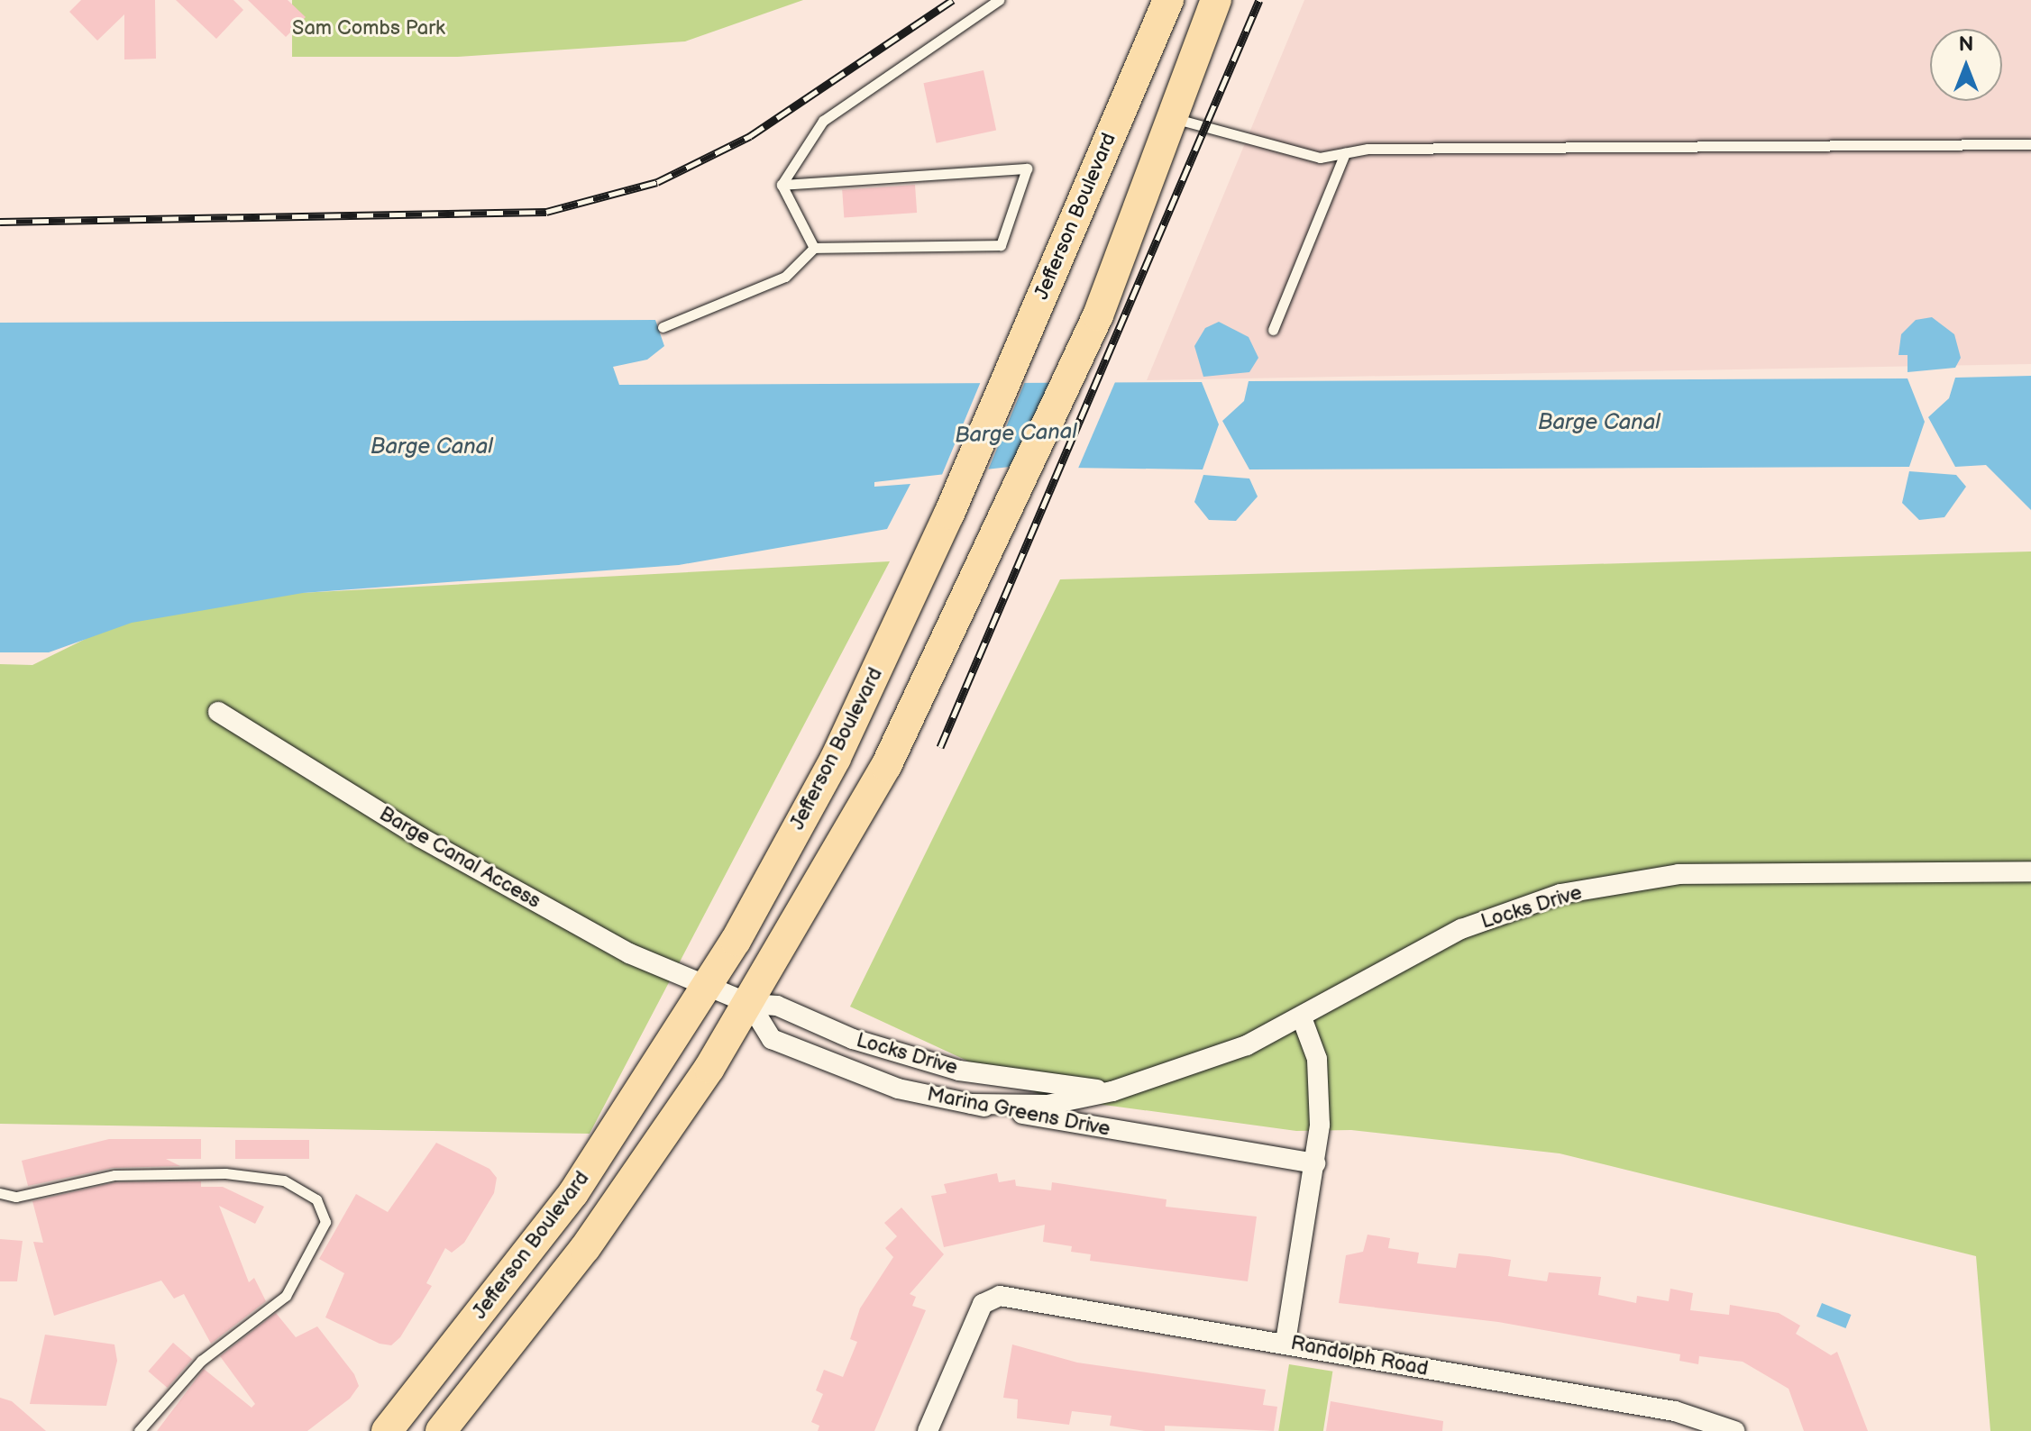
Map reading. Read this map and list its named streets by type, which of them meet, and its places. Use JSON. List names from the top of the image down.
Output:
{
  "streets": {
    "main road": ["Jefferson Boulevard"],
    "street": [
      "Barge Canal Access",
      "Locks Drive",
      "Marina Greens Drive",
      "Randolph Road"
    ]
  },
  "crossings": [
    ["Jefferson Boulevard", "Barge Canal Access"],
    ["Jefferson Boulevard", "Locks Drive"],
    ["Barge Canal Access", "Locks Drive"],
    ["Locks Drive", "Marina Greens Drive"]
  ],
  "water": ["Barge Canal"],
  "parks": ["Sam Combs Park"],
  "north": "top"
}
